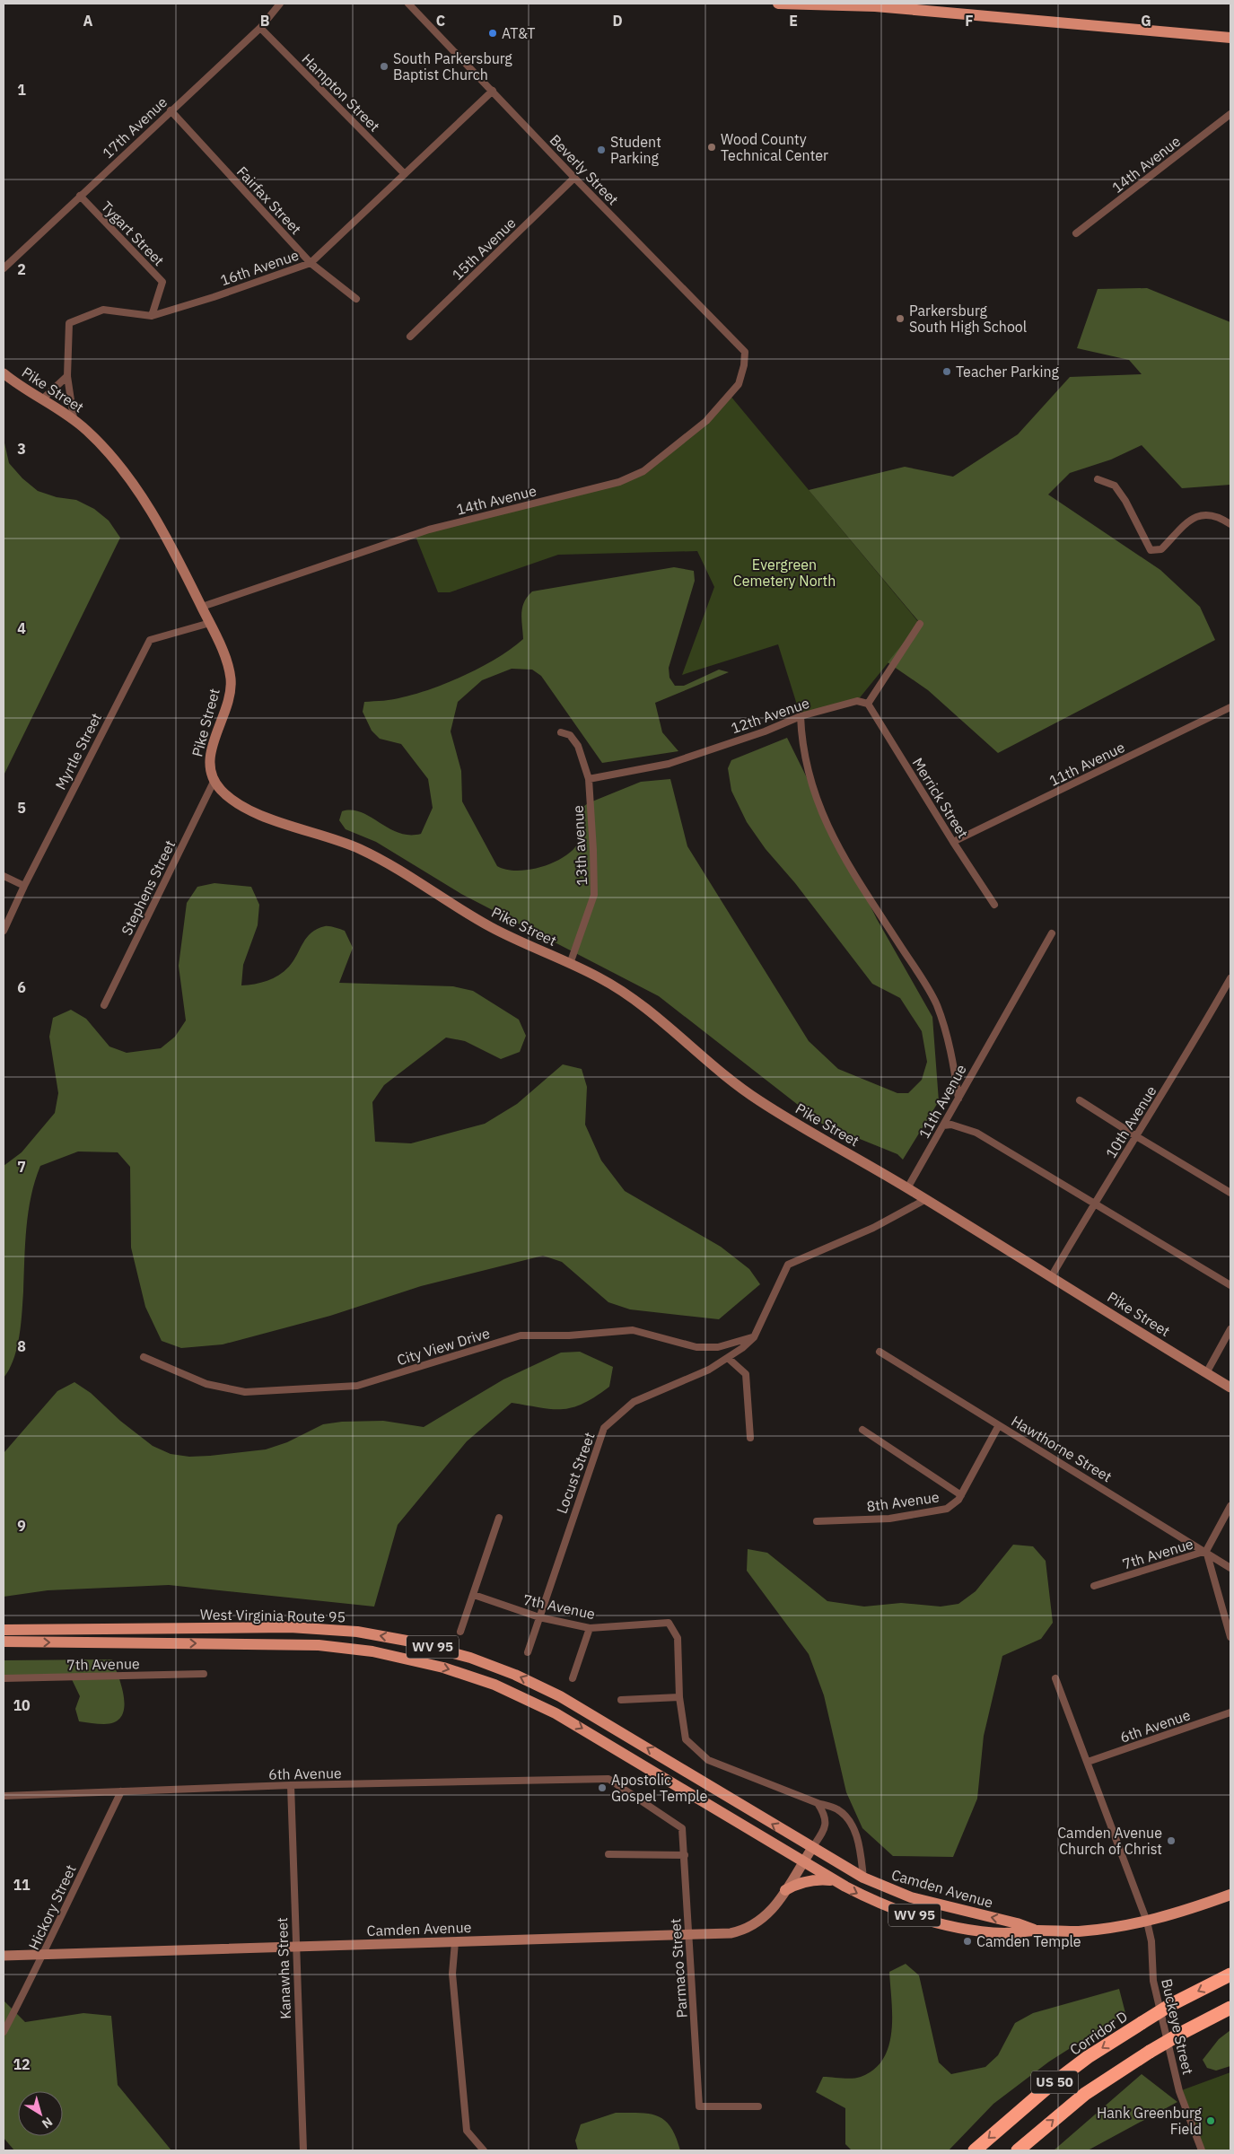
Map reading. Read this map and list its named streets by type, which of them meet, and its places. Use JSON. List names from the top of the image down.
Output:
{
  "streets": {
    "highway": ["Corridor D", "US 50"],
    "main road": [
      "Pike Street",
      "West Virginia Route 95",
      "WV 95",
      "Camden Avenue"
    ],
    "street": [
      "Hampton Street",
      "17th Avenue",
      "14th Avenue",
      "Beverly Street",
      "Fairfax Street",
      "Tygart Street",
      "15th Avenue",
      "16th Avenue",
      "12th Avenue",
      "Myrtle Street",
      "11th Avenue",
      "Merrick Street",
      "13th avenue",
      "Stephens Street",
      "10th Avenue",
      "City View Drive",
      "Hawthorne Street",
      "Locust Street",
      "8th Avenue",
      "7th Avenue",
      "6th Avenue",
      "Hickory Street",
      "Kanawha Street",
      "Parmaco Street",
      "Buckeye Street"
    ]
  },
  "crossings": [
    ["Hampton Street", "17th Avenue"],
    ["Hampton Street", "16th Avenue"],
    ["17th Avenue", "Fairfax Street"],
    ["17th Avenue", "Tygart Street"],
    ["14th Avenue", "Beverly Street"],
    ["14th Avenue", "Pike Street"],
    ["Beverly Street", "15th Avenue"],
    ["Beverly Street", "16th Avenue"],
    ["Fairfax Street", "16th Avenue"],
    ["Tygart Street", "16th Avenue"],
    ["16th Avenue", "Pike Street"],
    ["Pike Street", "Myrtle Street"],
    ["Pike Street", "11th Avenue"],
    ["Pike Street", "13th avenue"],
    ["Pike Street", "Stephens Street"],
    ["Pike Street", "10th Avenue"],
    ["12th Avenue", "Merrick Street"],
    ["12th Avenue", "13th avenue"],
    ["11th Avenue", "Merrick Street"],
    ["City View Drive", "Locust Street"],
    ["Hawthorne Street", "8th Avenue"],
    ["Hawthorne Street", "7th Avenue"],
    ["Locust Street", "7th Avenue"],
    ["West Virginia Route 95", "Camden Avenue"],
    ["6th Avenue", "Hickory Street"],
    ["6th Avenue", "Kanawha Street"],
    ["6th Avenue", "Parmaco Street"],
    ["6th Avenue", "Buckeye Street"],
    ["Camden Avenue", "Hickory Street"],
    ["Camden Avenue", "Kanawha Street"],
    ["Camden Avenue", "Parmaco Street"],
    ["Camden Avenue", "Buckeye Street"]
  ],
  "parks": ["Evergreen Cemetery North"],
  "places": [
    "AT&T",
    "South Parkersburg Baptist Church",
    "Wood County Technical Center",
    "Student Parking",
    "Parkersburg South High School",
    "Teacher Parking",
    "Apostolic Gospel Temple",
    "Camden Avenue Church of Christ",
    "Camden Temple",
    "Hank Greenburg Field"
  ],
  "north": "bottom right",
  "grid": {
    "columns": [
      "A",
      "B",
      "C",
      "D",
      "E",
      "F",
      "G"
    ],
    "rows": [
      "1",
      "2",
      "3",
      "4",
      "5",
      "6",
      "7",
      "8",
      "9",
      "10",
      "11",
      "12"
    ]
  }
}
